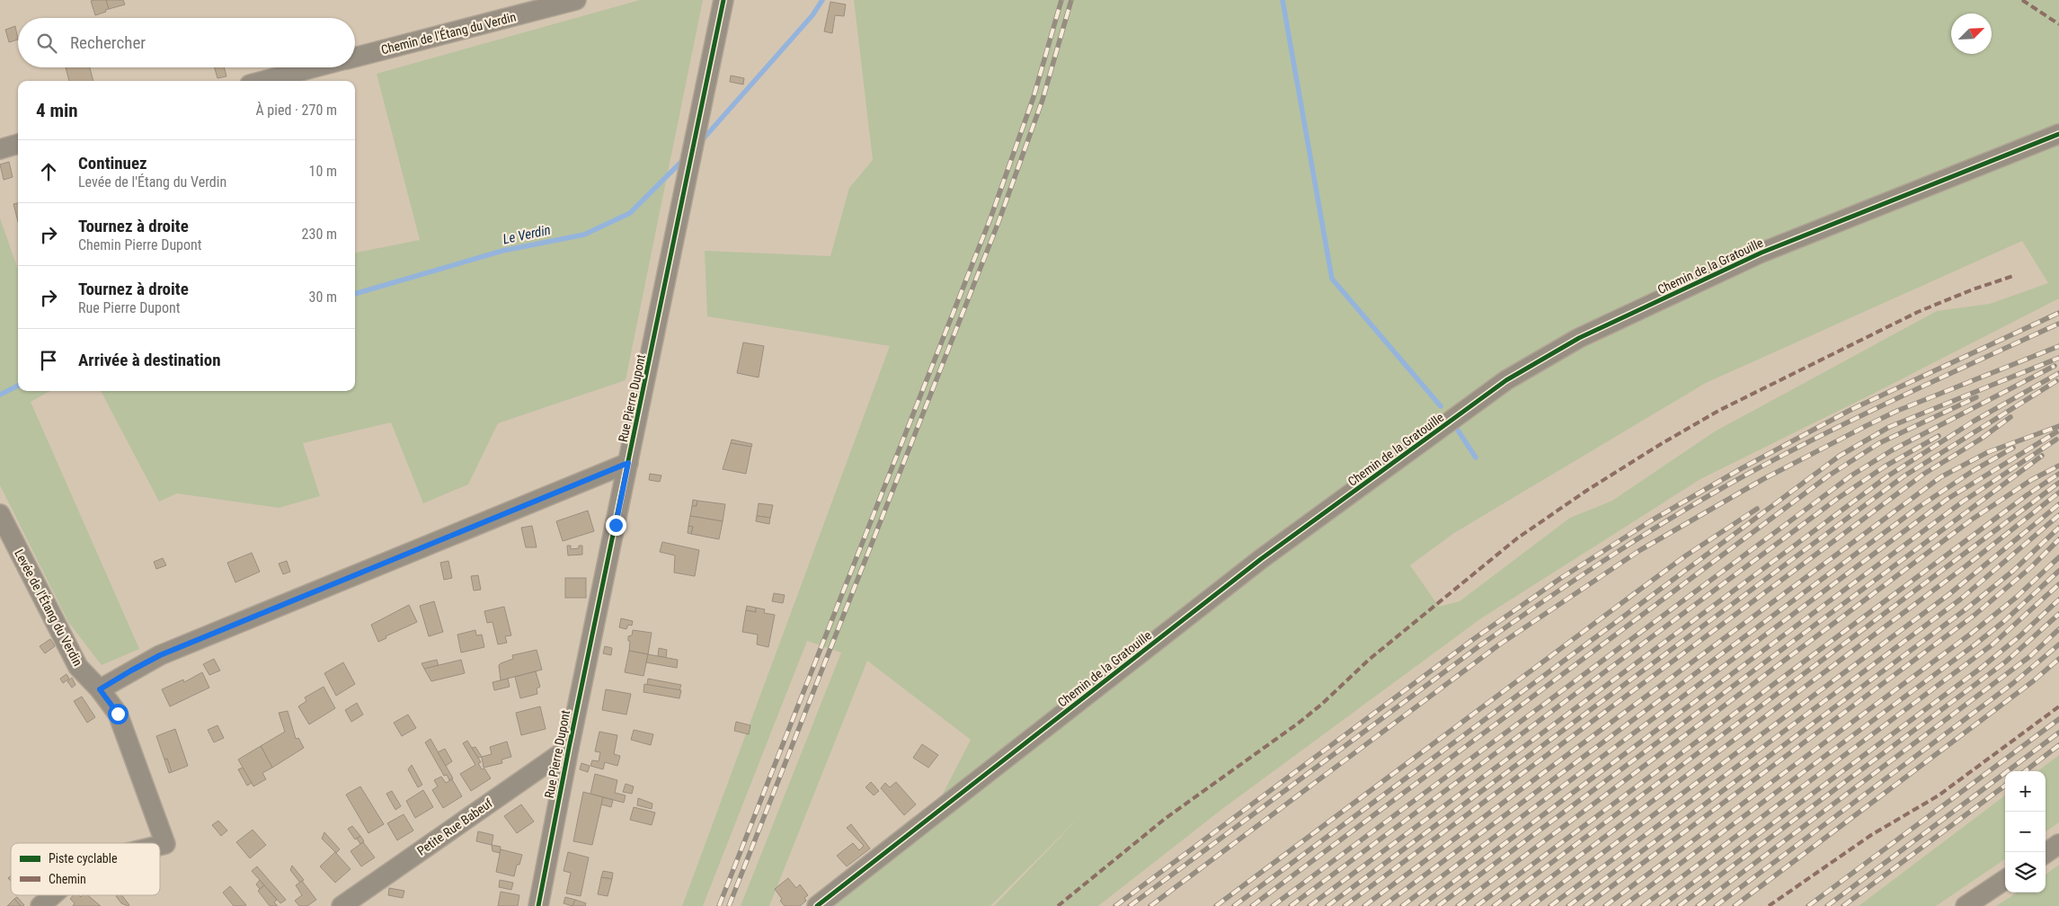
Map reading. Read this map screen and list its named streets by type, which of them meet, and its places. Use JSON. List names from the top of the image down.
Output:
{
  "streets": {
    "street": [
      "Chemin de l'Étang du Verdin",
      "Chemin de la Gratouille",
      "Rue Pierre Dupont",
      "Levée de l'Étang du Verdin",
      "Petite Rue Babeuf"
    ]
  },
  "crossings": [
    ["Rue Pierre Dupont", "Petite Rue Babeuf"]
  ],
  "water": ["Le Verdin"],
  "legend": ["Piste cyclable", "Chemin"],
  "north": "top right",
  "page": {
    "search": "Rechercher",
    "heading": ["4 min", "À pied · 270 m"],
    "list": [
      ["Continuez", "Levée de l'Étang du Verdin", "10 m"],
      ["Tournez à droite", "Chemin Pierre Dupont", "230 m"],
      ["Tournez à droite", "Rue Pierre Dupont", "30 m"],
      "Arrivée à destination"
    ],
    "map_buttons": ["+", "−"]
  }
}
